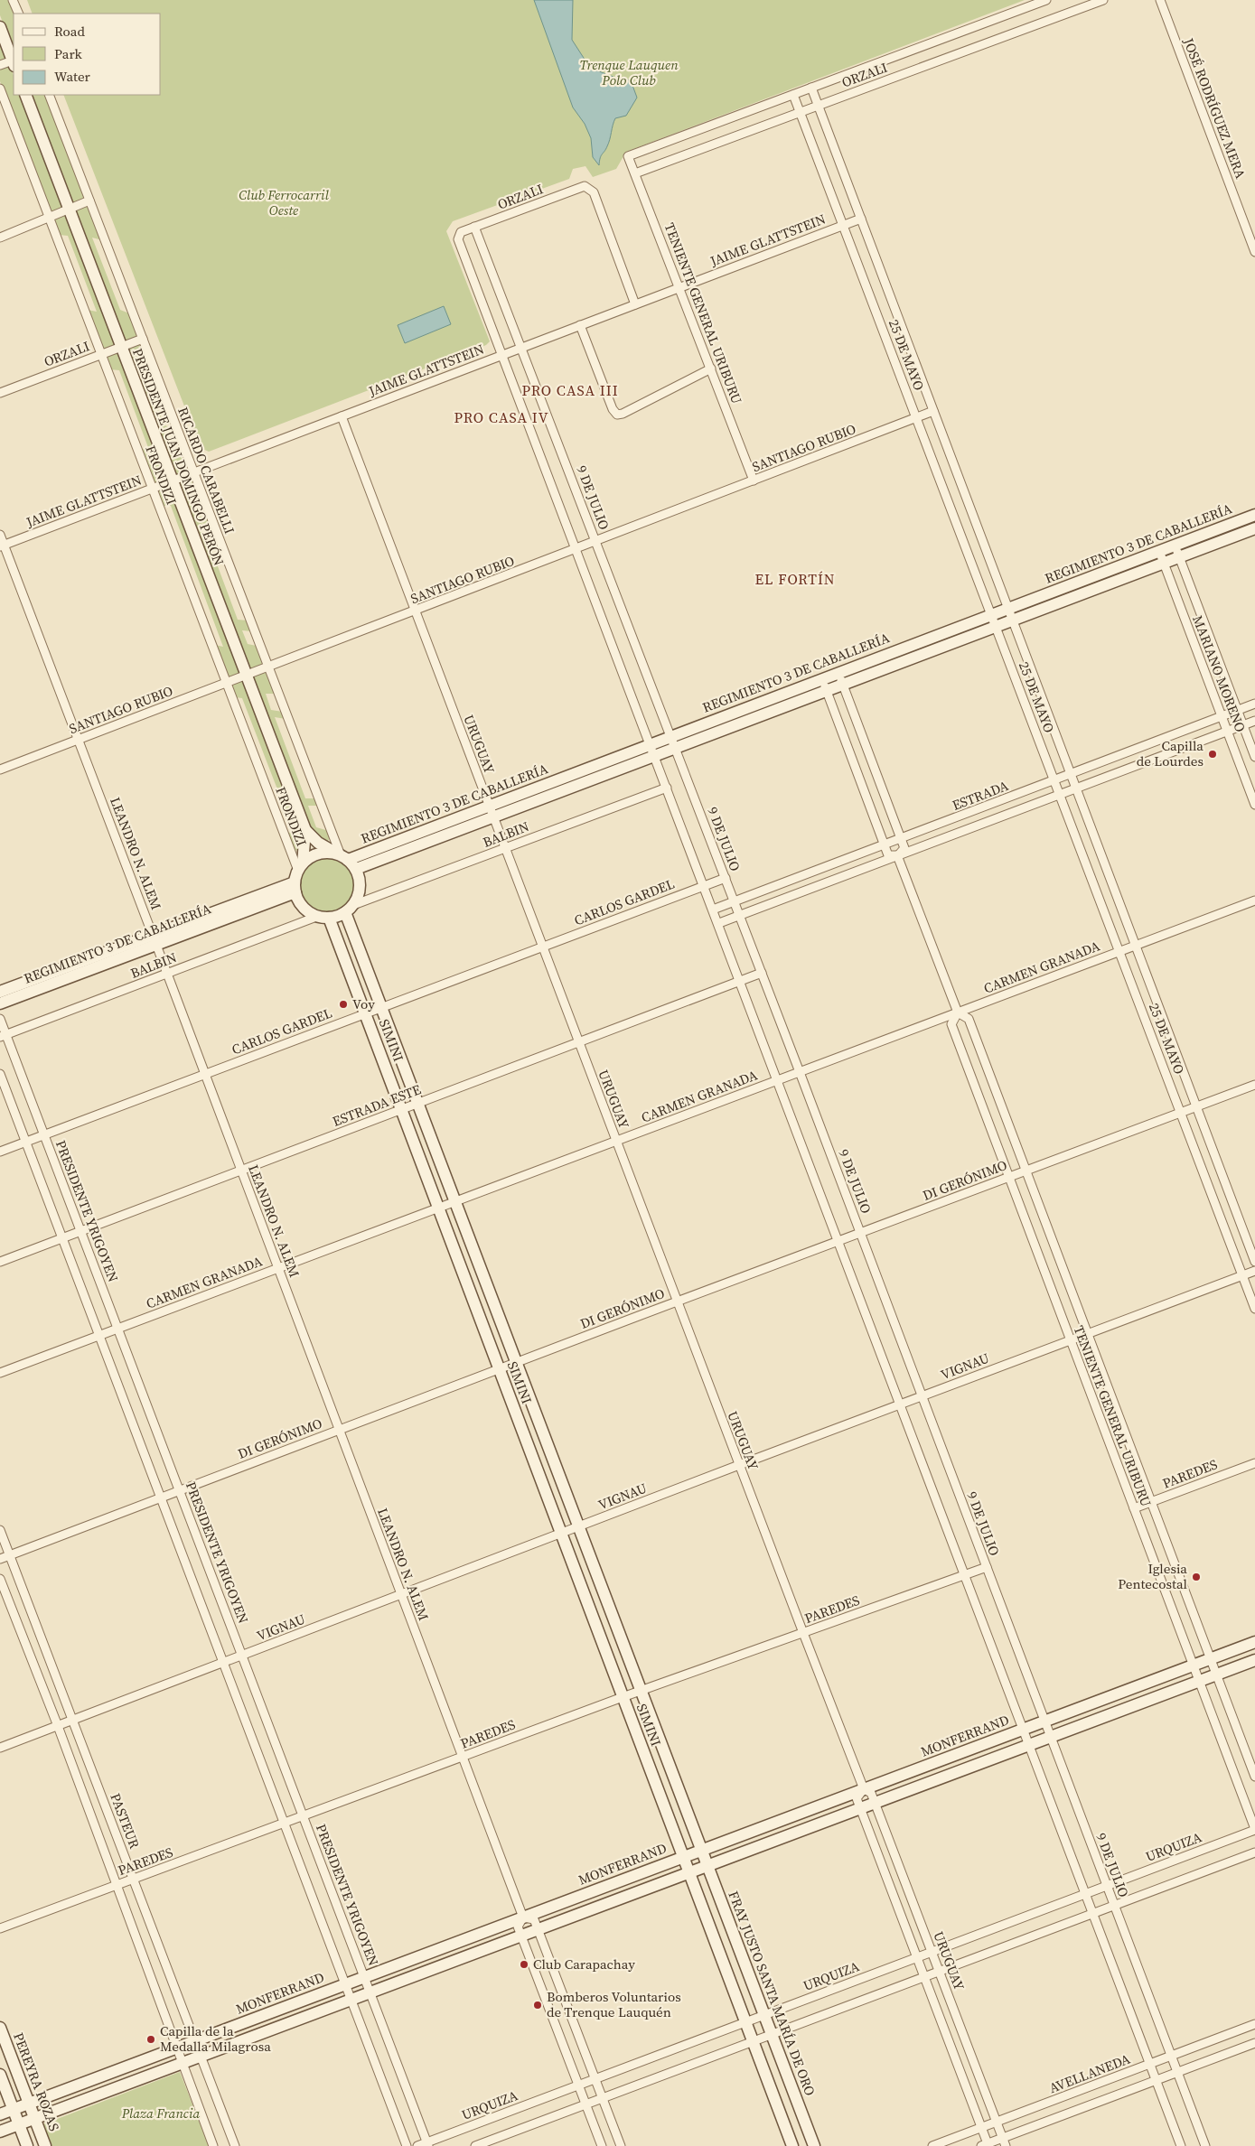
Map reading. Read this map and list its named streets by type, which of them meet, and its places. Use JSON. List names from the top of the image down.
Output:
{
  "streets": {
    "street": [
      "ORZALI",
      "JOSÉ RODRÍGUEZ MERA",
      "JAIME GLATTSTEIN",
      "TENIENTE GENERAL URIBURU",
      "25 DE MAYO",
      "SANTIAGO RUBIO",
      "PRESIDENTE JUAN DOMINGO PERÓN",
      "RICARDO CARABELLI",
      "FRONDIZI",
      "9 DE JULIO",
      "REGIMIENTO 3 DE CABALLERÍA",
      "MARIANO MORENO",
      "URUGUAY",
      "ESTRADA",
      "BALBIN",
      "LEANDRO N. ALEM",
      "CARLOS GARDEL",
      "CARMEN GRANADA",
      "SIMINI",
      "ESTRADA ESTE",
      "DI GERÓNIMO",
      "PRESIDENTE YRIGOYEN",
      "VIGNAU",
      "PAREDES",
      "MONFERRAND",
      "PASTEUR",
      "URQUIZA",
      "FRAY JUSTO SANTA MARÍA DE ORO",
      "AVELLANEDA",
      "PEREYRA ROZAS"
    ]
  },
  "crossings": [
    ["ORZALI", "JAIME GLATTSTEIN"],
    ["ORZALI", "TENIENTE GENERAL URIBURU"],
    ["ORZALI", "25 DE MAYO"],
    ["ORZALI", "PRESIDENTE JUAN DOMINGO PERÓN"],
    ["ORZALI", "RICARDO CARABELLI"],
    ["ORZALI", "FRONDIZI"],
    ["ORZALI", "9 DE JULIO"],
    ["JAIME GLATTSTEIN", "TENIENTE GENERAL URIBURU"],
    ["JAIME GLATTSTEIN", "25 DE MAYO"],
    ["JAIME GLATTSTEIN", "PRESIDENTE JUAN DOMINGO PERÓN"],
    ["JAIME GLATTSTEIN", "RICARDO CARABELLI"],
    ["JAIME GLATTSTEIN", "FRONDIZI"],
    ["JAIME GLATTSTEIN", "9 DE JULIO"],
    ["JAIME GLATTSTEIN", "URUGUAY"],
    ["JAIME GLATTSTEIN", "LEANDRO N. ALEM"],
    ["TENIENTE GENERAL URIBURU", "SANTIAGO RUBIO"],
    ["TENIENTE GENERAL URIBURU", "ESTRADA"],
    ["TENIENTE GENERAL URIBURU", "CARMEN GRANADA"],
    ["TENIENTE GENERAL URIBURU", "DI GERÓNIMO"],
    ["TENIENTE GENERAL URIBURU", "VIGNAU"],
    ["TENIENTE GENERAL URIBURU", "PAREDES"],
    ["TENIENTE GENERAL URIBURU", "MONFERRAND"],
    ["TENIENTE GENERAL URIBURU", "URQUIZA"],
    ["25 DE MAYO", "SANTIAGO RUBIO"],
    ["25 DE MAYO", "REGIMIENTO 3 DE CABALLERÍA"],
    ["25 DE MAYO", "ESTRADA"],
    ["25 DE MAYO", "CARMEN GRANADA"],
    ["25 DE MAYO", "DI GERÓNIMO"],
    ["25 DE MAYO", "VIGNAU"],
    ["SANTIAGO RUBIO", "PRESIDENTE JUAN DOMINGO PERÓN"],
    ["SANTIAGO RUBIO", "RICARDO CARABELLI"],
    ["SANTIAGO RUBIO", "FRONDIZI"],
    ["SANTIAGO RUBIO", "9 DE JULIO"],
    ["SANTIAGO RUBIO", "URUGUAY"],
    ["SANTIAGO RUBIO", "LEANDRO N. ALEM"],
    ["PRESIDENTE JUAN DOMINGO PERÓN", "RICARDO CARABELLI"],
    ["PRESIDENTE JUAN DOMINGO PERÓN", "FRONDIZI"],
    ["PRESIDENTE JUAN DOMINGO PERÓN", "REGIMIENTO 3 DE CABALLERÍA"],
    ["PRESIDENTE JUAN DOMINGO PERÓN", "BALBIN"],
    ["PRESIDENTE JUAN DOMINGO PERÓN", "SIMINI"],
    ["RICARDO CARABELLI", "FRONDIZI"],
    ["RICARDO CARABELLI", "REGIMIENTO 3 DE CABALLERÍA"],
    ["RICARDO CARABELLI", "BALBIN"],
    ["RICARDO CARABELLI", "SIMINI"],
    ["FRONDIZI", "REGIMIENTO 3 DE CABALLERÍA"],
    ["FRONDIZI", "BALBIN"],
    ["FRONDIZI", "SIMINI"],
    ["9 DE JULIO", "REGIMIENTO 3 DE CABALLERÍA"],
    ["9 DE JULIO", "ESTRADA"],
    ["9 DE JULIO", "CARLOS GARDEL"],
    ["9 DE JULIO", "CARMEN GRANADA"],
    ["9 DE JULIO", "ESTRADA ESTE"],
    ["9 DE JULIO", "DI GERÓNIMO"],
    ["9 DE JULIO", "VIGNAU"],
    ["9 DE JULIO", "PAREDES"],
    ["9 DE JULIO", "MONFERRAND"],
    ["9 DE JULIO", "URQUIZA"],
    ["9 DE JULIO", "AVELLANEDA"],
    ["REGIMIENTO 3 DE CABALLERÍA", "MARIANO MORENO"],
    ["REGIMIENTO 3 DE CABALLERÍA", "URUGUAY"],
    ["REGIMIENTO 3 DE CABALLERÍA", "BALBIN"],
    ["REGIMIENTO 3 DE CABALLERÍA", "LEANDRO N. ALEM"],
    ["REGIMIENTO 3 DE CABALLERÍA", "SIMINI"],
    ["MARIANO MORENO", "ESTRADA"],
    ["URUGUAY", "BALBIN"],
    ["URUGUAY", "CARLOS GARDEL"],
    ["URUGUAY", "CARMEN GRANADA"],
    ["URUGUAY", "ESTRADA ESTE"],
    ["URUGUAY", "DI GERÓNIMO"],
    ["URUGUAY", "VIGNAU"],
    ["URUGUAY", "PAREDES"],
    ["URUGUAY", "MONFERRAND"],
    ["URUGUAY", "URQUIZA"],
    ["URUGUAY", "AVELLANEDA"],
    ["BALBIN", "LEANDRO N. ALEM"],
    ["BALBIN", "SIMINI"],
    ["BALBIN", "PRESIDENTE YRIGOYEN"],
    ["LEANDRO N. ALEM", "CARLOS GARDEL"],
    ["LEANDRO N. ALEM", "CARMEN GRANADA"],
    ["LEANDRO N. ALEM", "ESTRADA ESTE"],
    ["LEANDRO N. ALEM", "DI GERÓNIMO"],
    ["LEANDRO N. ALEM", "VIGNAU"],
    ["LEANDRO N. ALEM", "PAREDES"],
    ["LEANDRO N. ALEM", "MONFERRAND"],
    ["LEANDRO N. ALEM", "URQUIZA"],
    ["CARLOS GARDEL", "SIMINI"],
    ["CARLOS GARDEL", "PRESIDENTE YRIGOYEN"],
    ["CARMEN GRANADA", "SIMINI"],
    ["CARMEN GRANADA", "PRESIDENTE YRIGOYEN"],
    ["SIMINI", "ESTRADA ESTE"],
    ["SIMINI", "DI GERÓNIMO"],
    ["SIMINI", "VIGNAU"],
    ["SIMINI", "PAREDES"],
    ["SIMINI", "MONFERRAND"],
    ["SIMINI", "FRAY JUSTO SANTA MARÍA DE ORO"],
    ["ESTRADA ESTE", "PRESIDENTE YRIGOYEN"],
    ["DI GERÓNIMO", "PRESIDENTE YRIGOYEN"],
    ["DI GERÓNIMO", "PASTEUR"],
    ["PRESIDENTE YRIGOYEN", "VIGNAU"],
    ["PRESIDENTE YRIGOYEN", "PAREDES"],
    ["PRESIDENTE YRIGOYEN", "MONFERRAND"],
    ["PRESIDENTE YRIGOYEN", "URQUIZA"],
    ["VIGNAU", "PASTEUR"],
    ["PAREDES", "PASTEUR"],
    ["MONFERRAND", "PASTEUR"],
    ["MONFERRAND", "FRAY JUSTO SANTA MARÍA DE ORO"],
    ["MONFERRAND", "PEREYRA ROZAS"],
    ["URQUIZA", "FRAY JUSTO SANTA MARÍA DE ORO"]
  ],
  "districts": ["PRO CASA III", "PRO CASA IV", "EL FORTÍN"],
  "parks": ["Trenque Lauquen Polo Club", "Club Ferrocarril Oeste", "Plaza Francia"],
  "places": [
    "Capilla de Lourdes",
    "Voy",
    "Iglesia Pentecostal",
    "Club Carapachay",
    "Bomberos Voluntarios de Trenque Lauquén",
    "Capilla de la Medalla Milagrosa"
  ],
  "legend": ["Road", "Park", "Water"]
}
